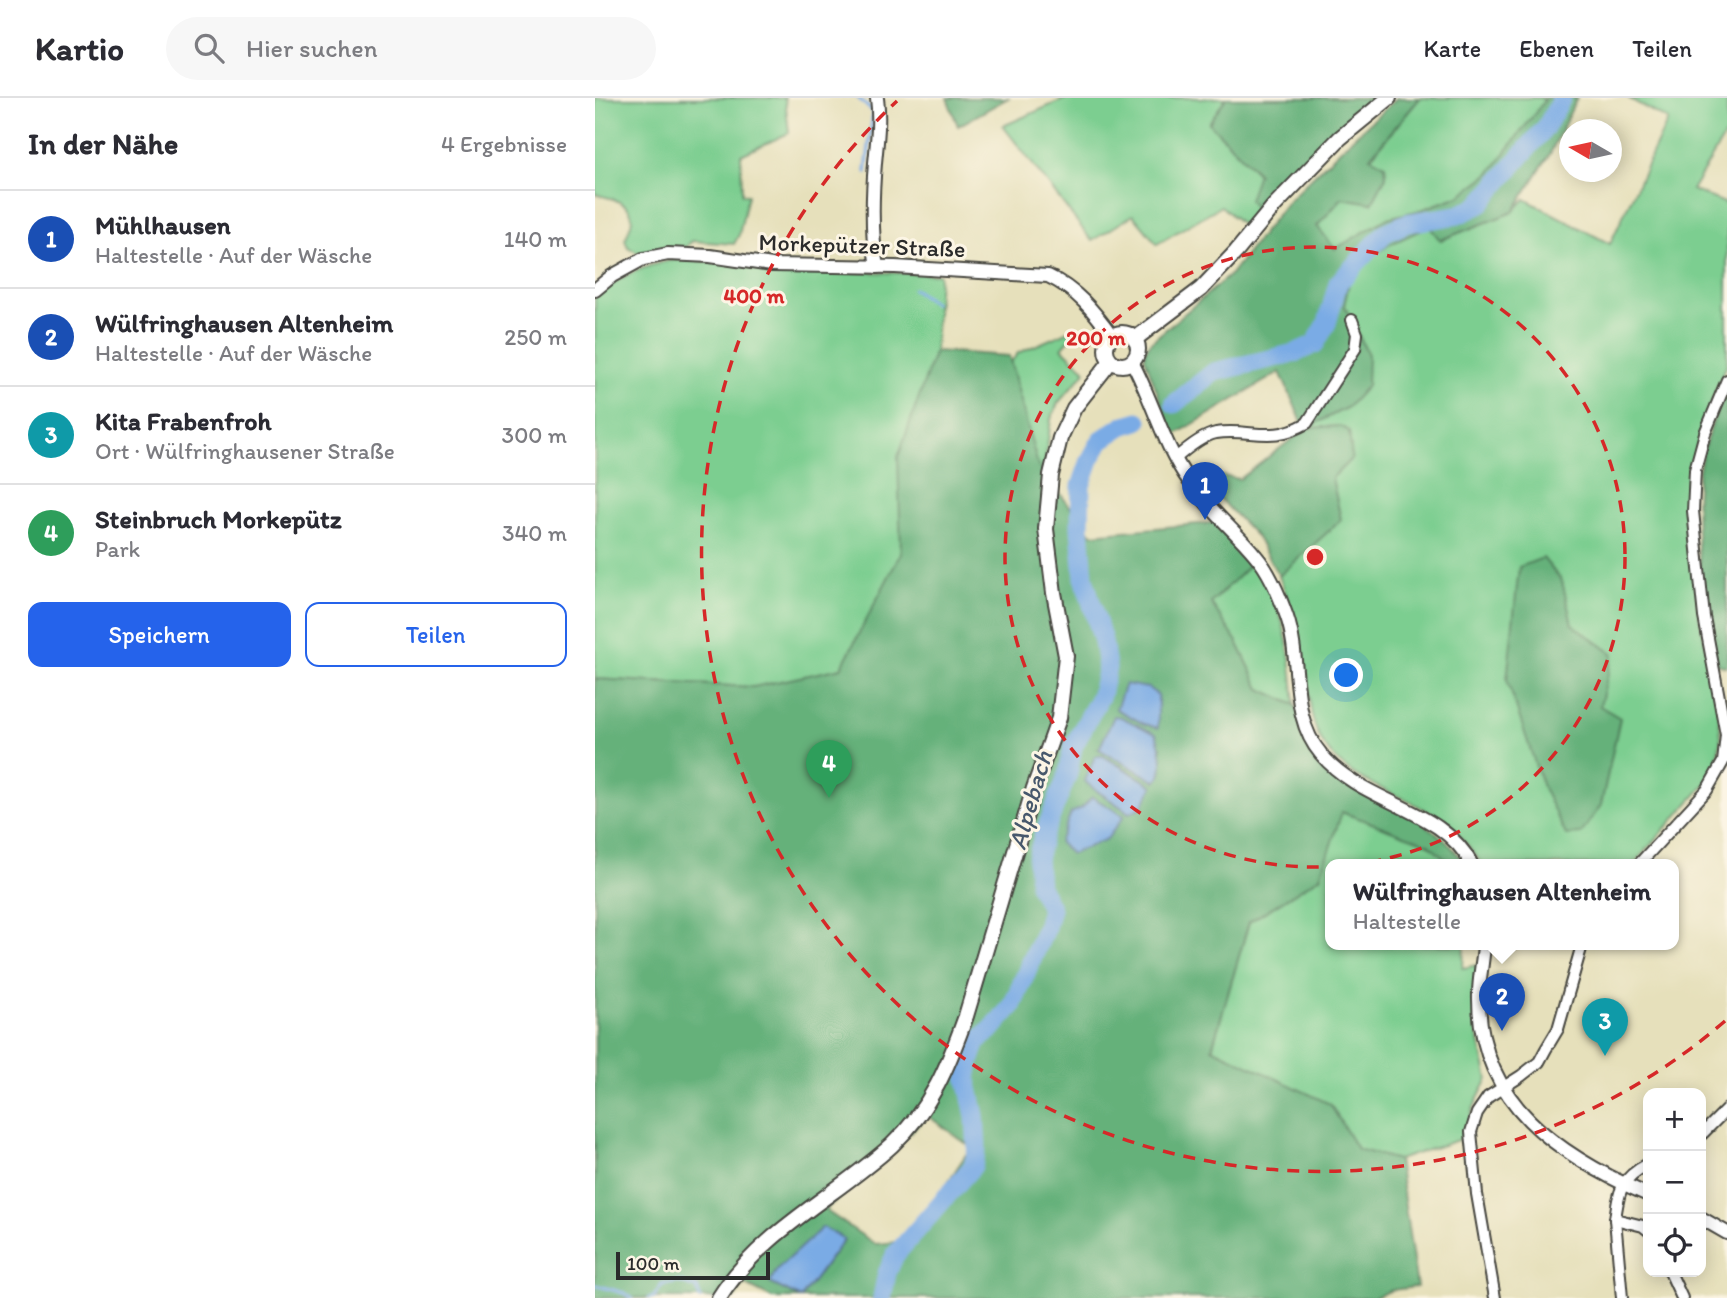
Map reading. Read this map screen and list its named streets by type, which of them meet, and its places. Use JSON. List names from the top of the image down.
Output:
{
  "streets": {
    "street": ["Morkepützer Straße"]
  },
  "water": ["Alpebach"],
  "scale_bar": "100 m",
  "north": "left",
  "page": {
    "header": "Kartio",
    "search": "Hier suchen",
    "nav": ["Karte", "Ebenen", "Teilen"],
    "heading": ["In der Nähe", "4 Ergebnisse"],
    "list": [
      {
        "mark": "1",
        "name": "Mühlhausen",
        "note": "Haltestelle · Auf der Wäsche",
        "value": "140 m"
      },
      {
        "mark": "2",
        "name": "Wülfringhausen Altenheim",
        "note": "Haltestelle · Auf der Wäsche",
        "value": "250 m"
      },
      {
        "mark": "3",
        "name": "Kita Frabenfroh",
        "note": "Ort · Wülfringhausener Straße",
        "value": "300 m"
      },
      {
        "mark": "4",
        "name": "Steinbruch Morkepütz",
        "note": "Park",
        "value": "340 m"
      }
    ],
    "pins": [
      "1",
      "4",
      "2",
      "3"
    ],
    "buttons": ["Speichern", "Teilen"],
    "popup": ["Wülfringhausen Altenheim", "Haltestelle"],
    "map_buttons": ["+", "−"],
    "scale": "100 m"
  },
  "rings": ["400 m", "200 m"]
}
